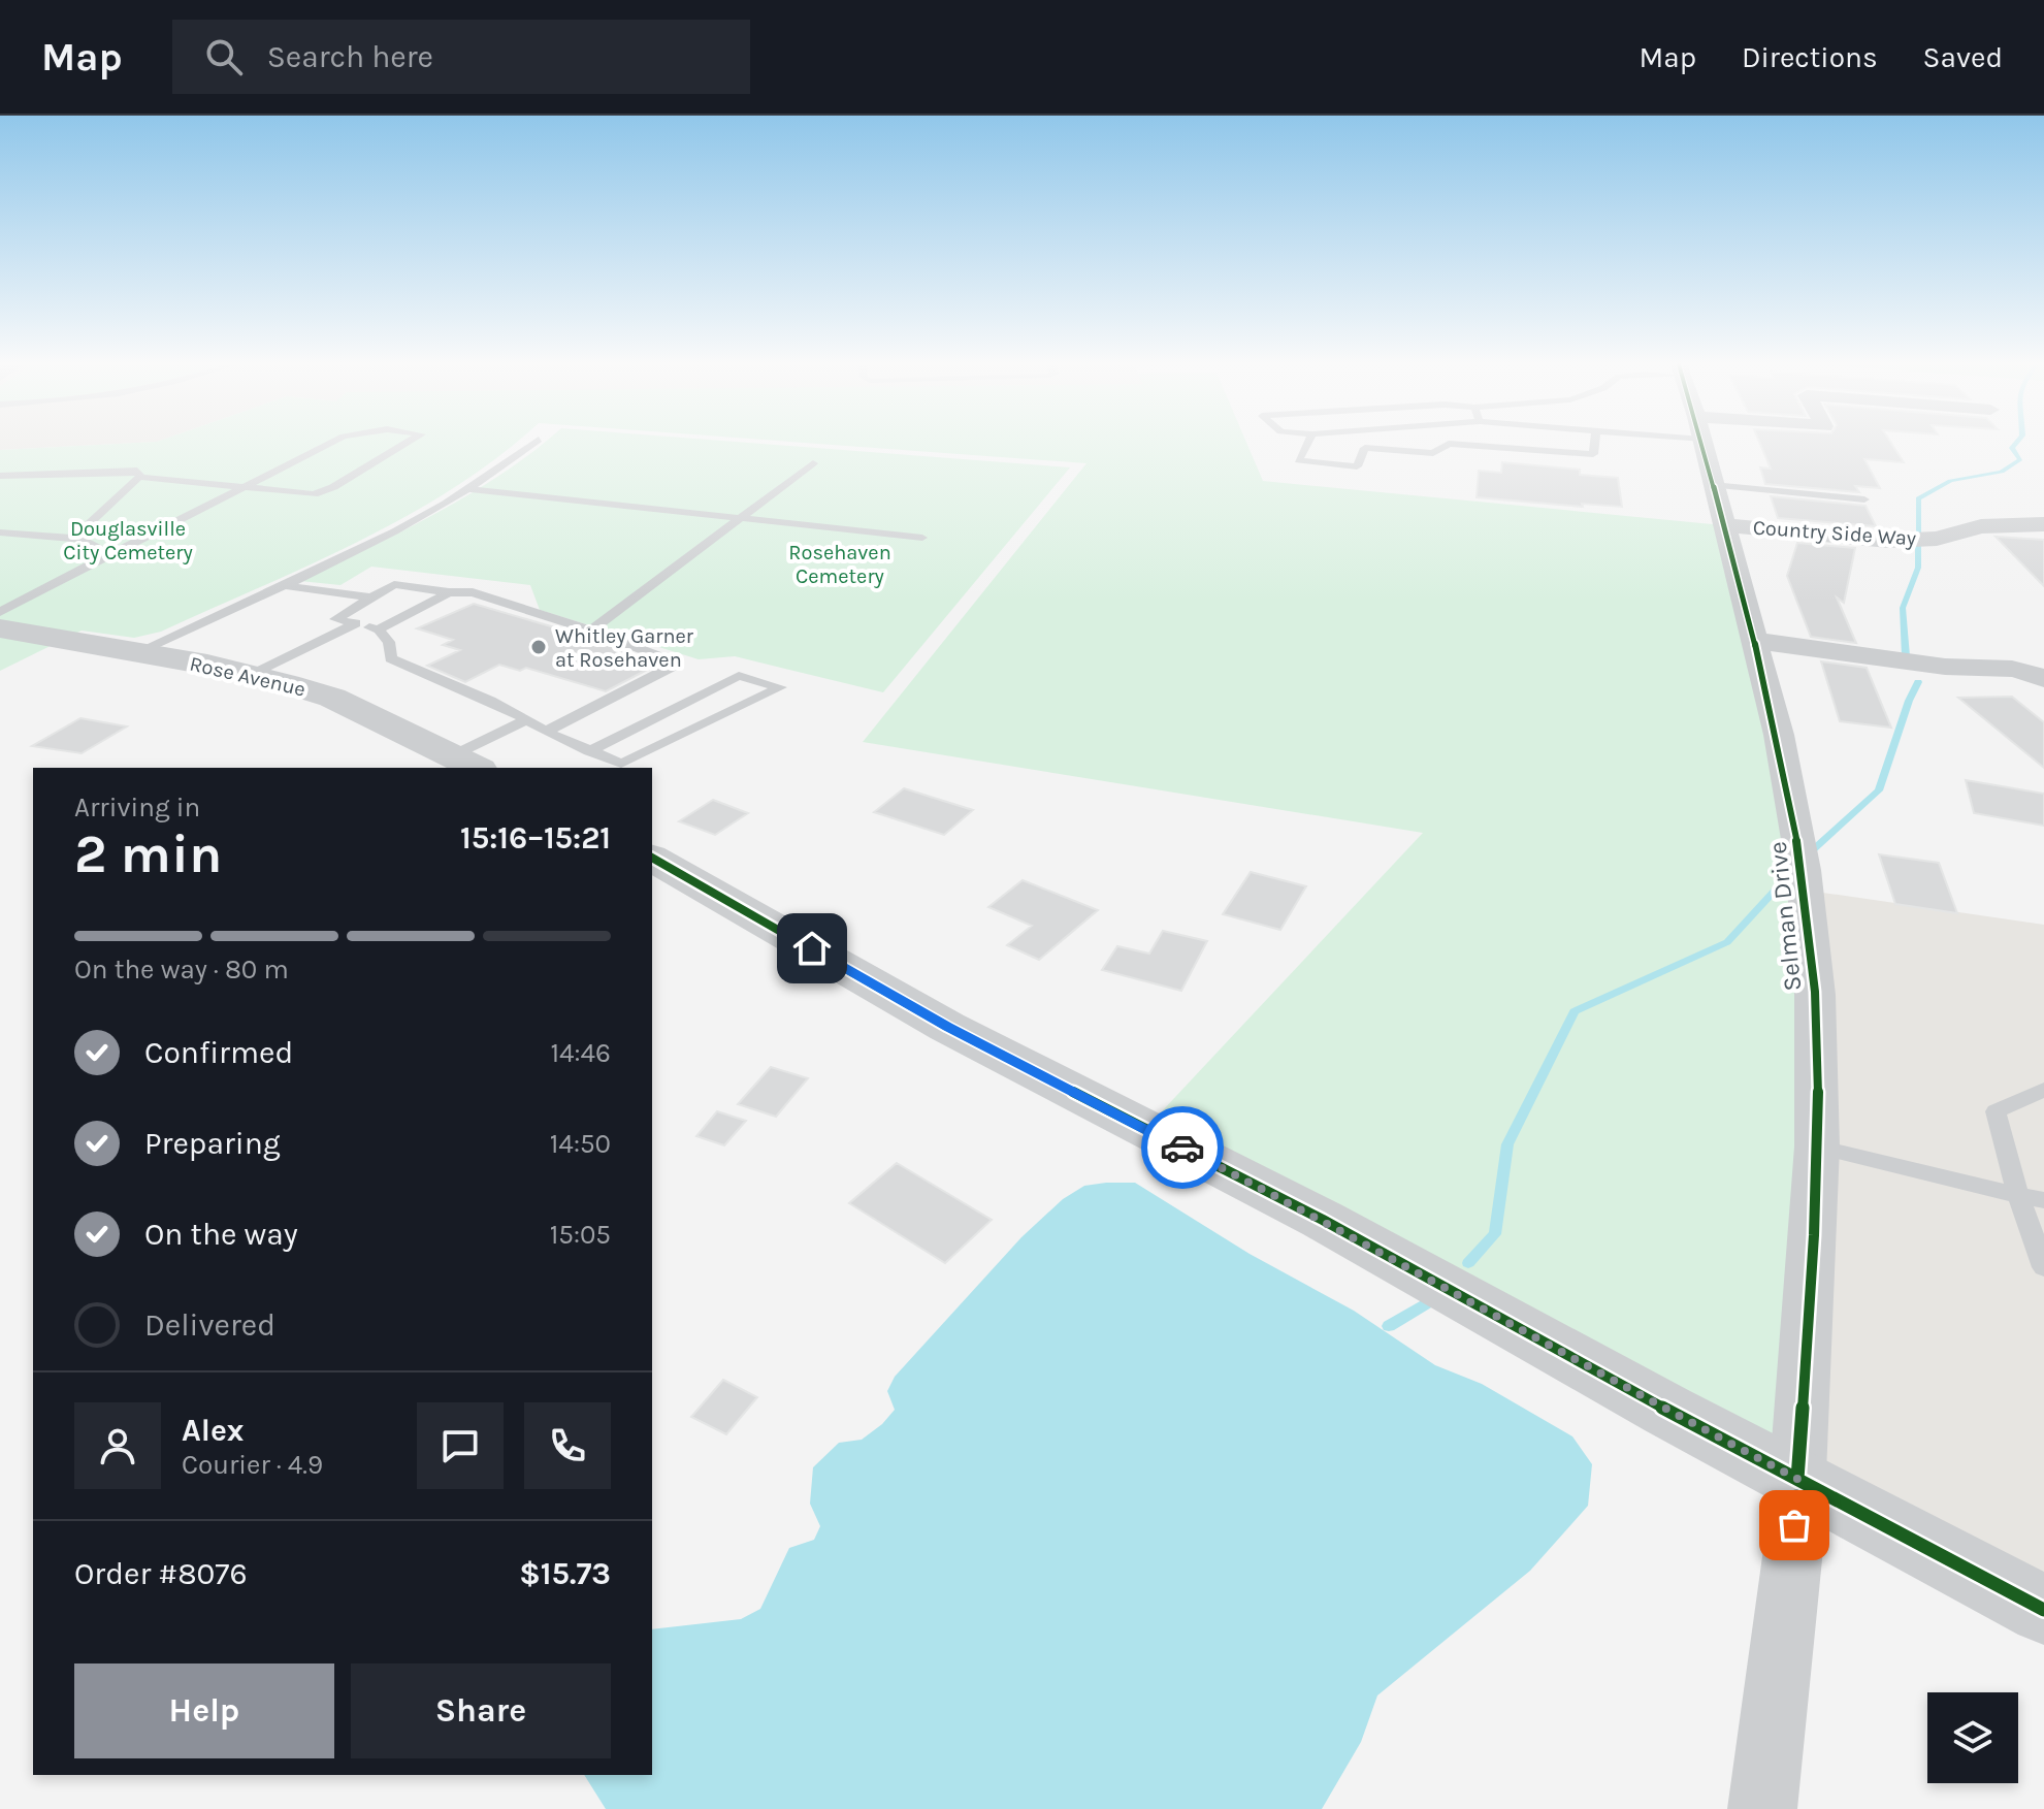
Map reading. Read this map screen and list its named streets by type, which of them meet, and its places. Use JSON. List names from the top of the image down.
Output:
{
  "streets": {
    "street": ["Country Side Way", "Rose Avenue", "Selman Drive"]
  },
  "crossings": [
    ["Country Side Way", "Selman Drive"]
  ],
  "parks": ["Douglasville City Cemetery", "Rosehaven Cemetery"],
  "places": ["Whitley Garner at Rosehaven"],
  "page": {
    "header": "Map",
    "search": "Search here",
    "nav": ["Map", "Directions", "Saved"],
    "heading": ["2 min", "Arriving in", "15:16–15:21"],
    "panel": [
      "Alex",
      "Courier · 4.9",
      "Order #8076",
      "$15.73"
    ],
    "bar": "On the way · 80 m",
    "list": [
      ["Confirmed", "14:46"],
      ["Preparing", "14:50"],
      ["On the way", "15:05"],
      "Delivered"
    ],
    "buttons": ["Help", "Share"]
  }
}
